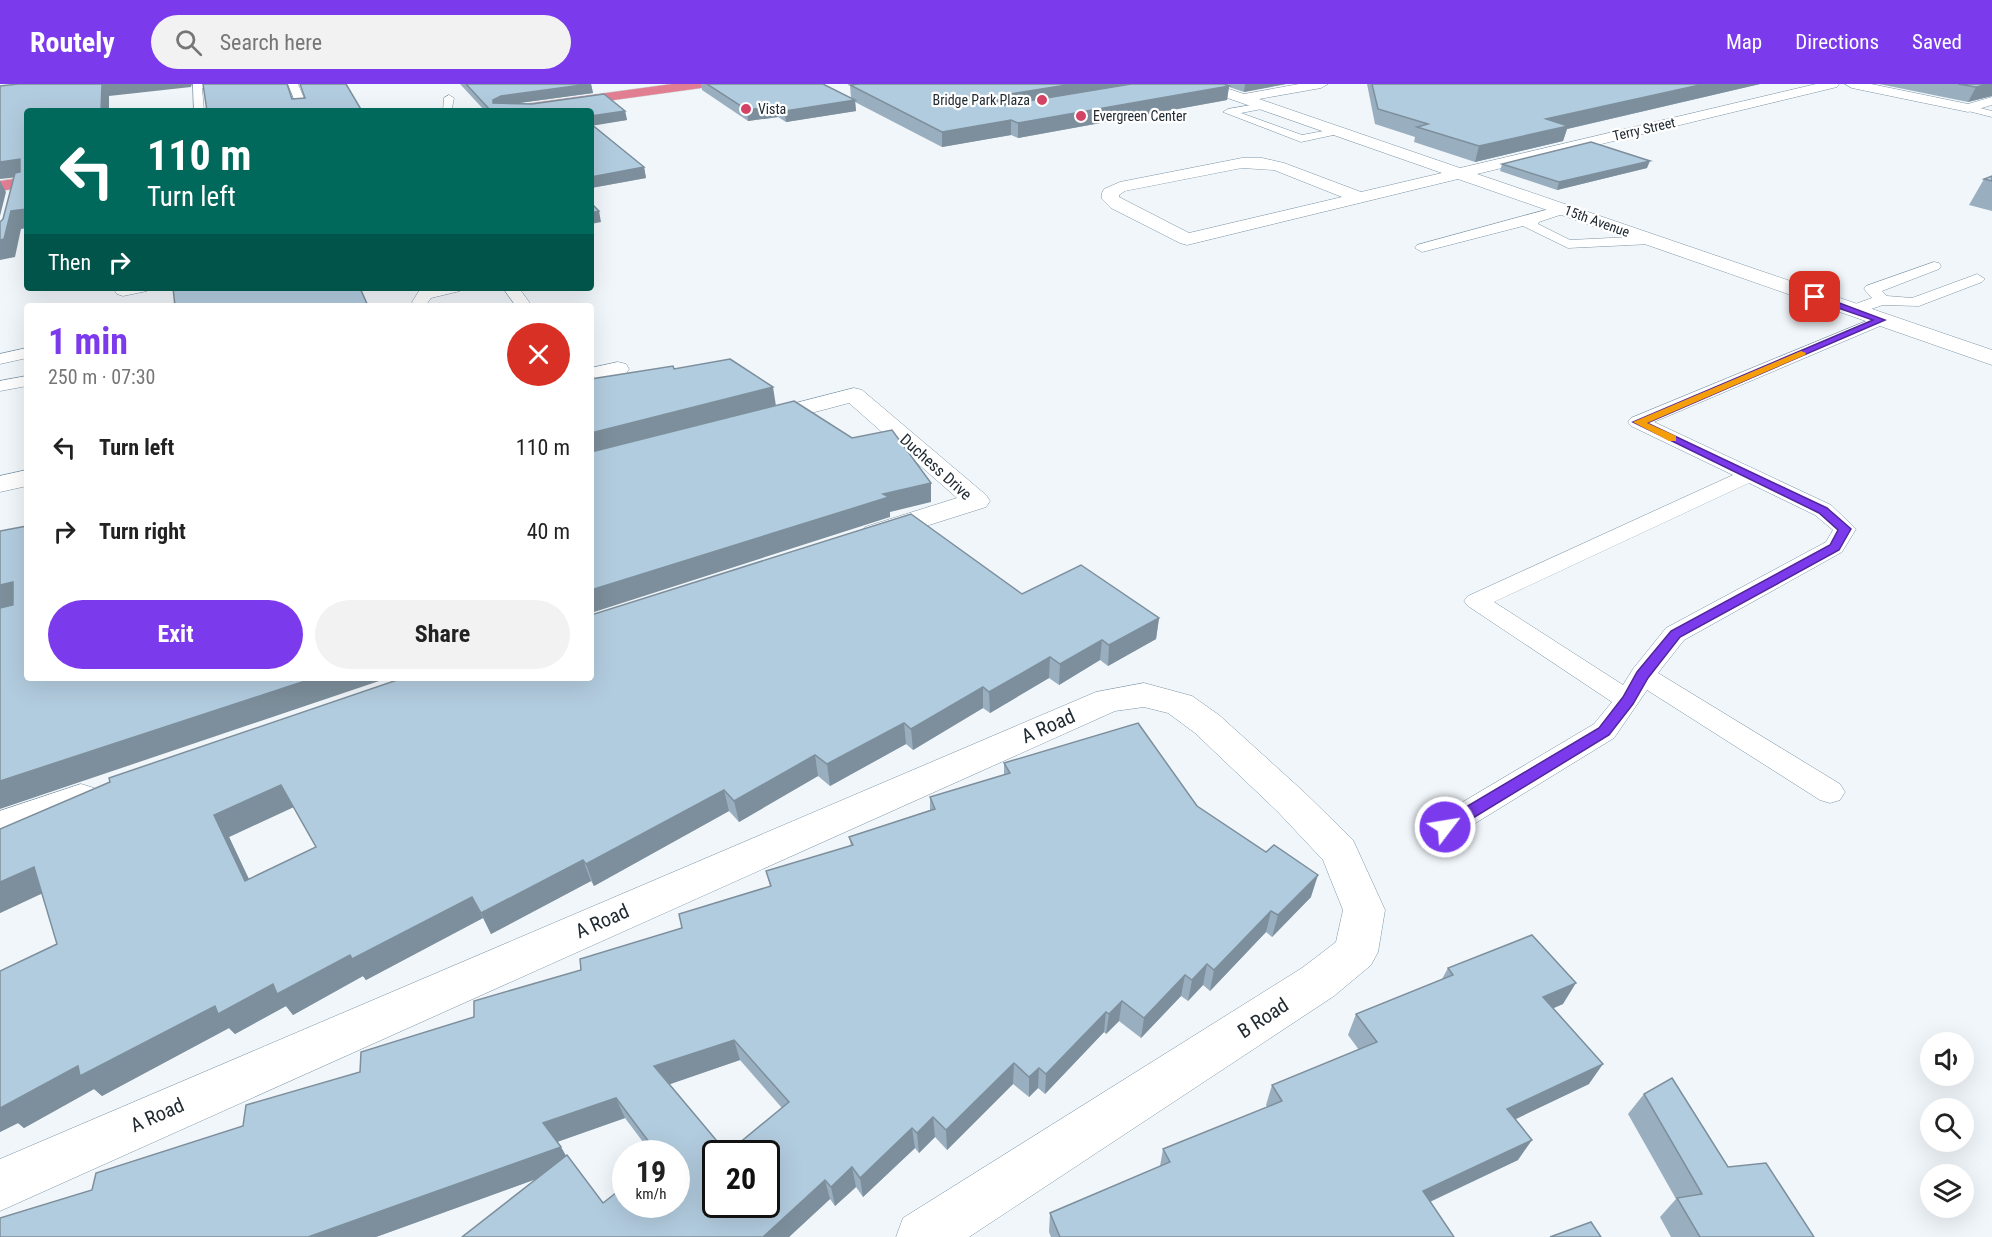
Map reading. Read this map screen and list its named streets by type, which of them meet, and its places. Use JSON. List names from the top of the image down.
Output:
{
  "streets": {
    "street": [
      "Terry Street",
      "15th Avenue",
      "Duchess Drive",
      "A Road",
      "B Road"
    ]
  },
  "crossings": [
    ["Terry Street", "15th Avenue"],
    ["A Road", "B Road"]
  ],
  "places": ["Bridge Park Plaza", "Vista", "Evergreen Center"],
  "page": {
    "header": "Routely",
    "search": "Search here",
    "nav": ["Map", "Directions", "Saved"],
    "turn": ["110 m", "Turn left"],
    "then": "Then",
    "heading": ["1 min", "250 m · 07:30"],
    "list": [
      {
        "name": "Turn left",
        "value": "110 m"
      },
      {
        "name": "Turn right",
        "value": "40 m"
      }
    ],
    "buttons": ["Exit", "Share"],
    "speed": "19 km/h",
    "limit": "20"
  }
}
